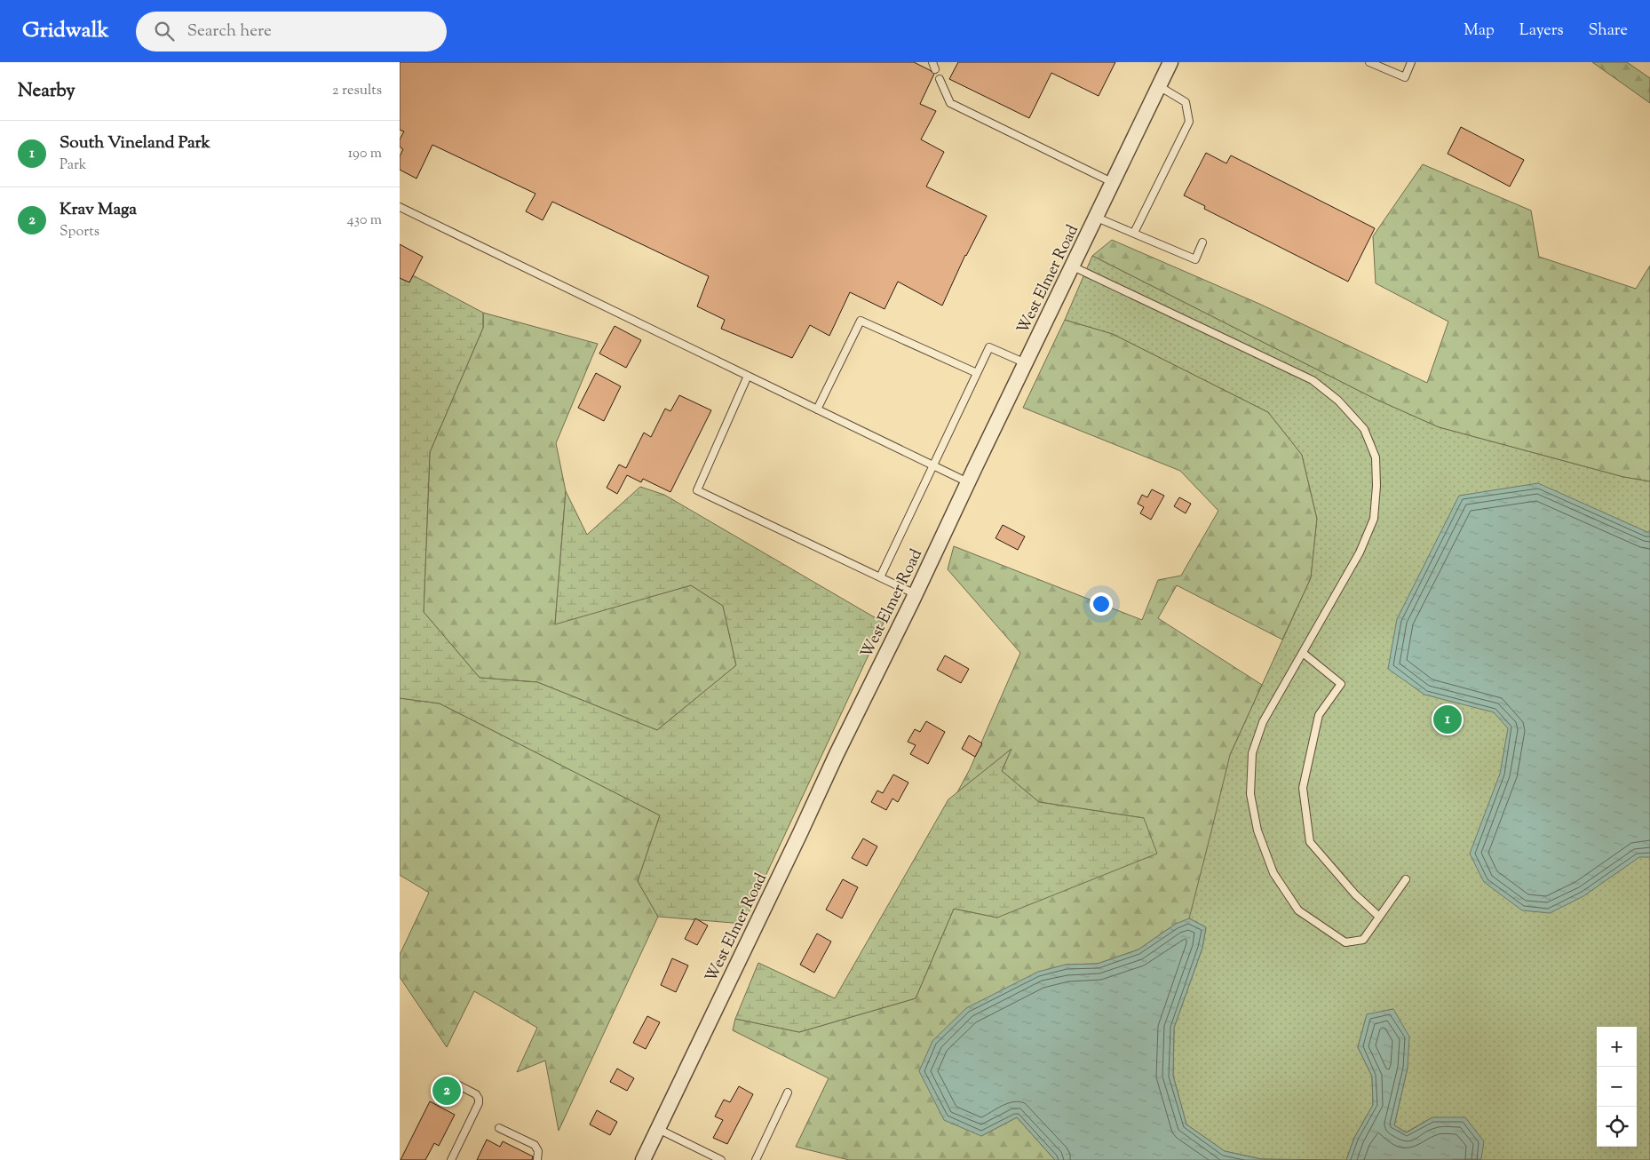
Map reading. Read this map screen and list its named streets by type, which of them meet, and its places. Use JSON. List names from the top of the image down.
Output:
{
  "streets": {
    "street": ["West Elmer Road"]
  },
  "page": {
    "header": "Gridwalk",
    "search": "Search here",
    "nav": ["Map", "Layers", "Share"],
    "heading": ["Nearby", "2 results"],
    "list": [
      {
        "mark": "1",
        "name": "South Vineland Park",
        "note": "Park",
        "value": "190 m"
      },
      {
        "mark": "2",
        "name": "Krav Maga",
        "note": "Sports",
        "value": "430 m"
      }
    ],
    "pins": ["1", "2"],
    "map_buttons": ["+", "−"]
  }
}
